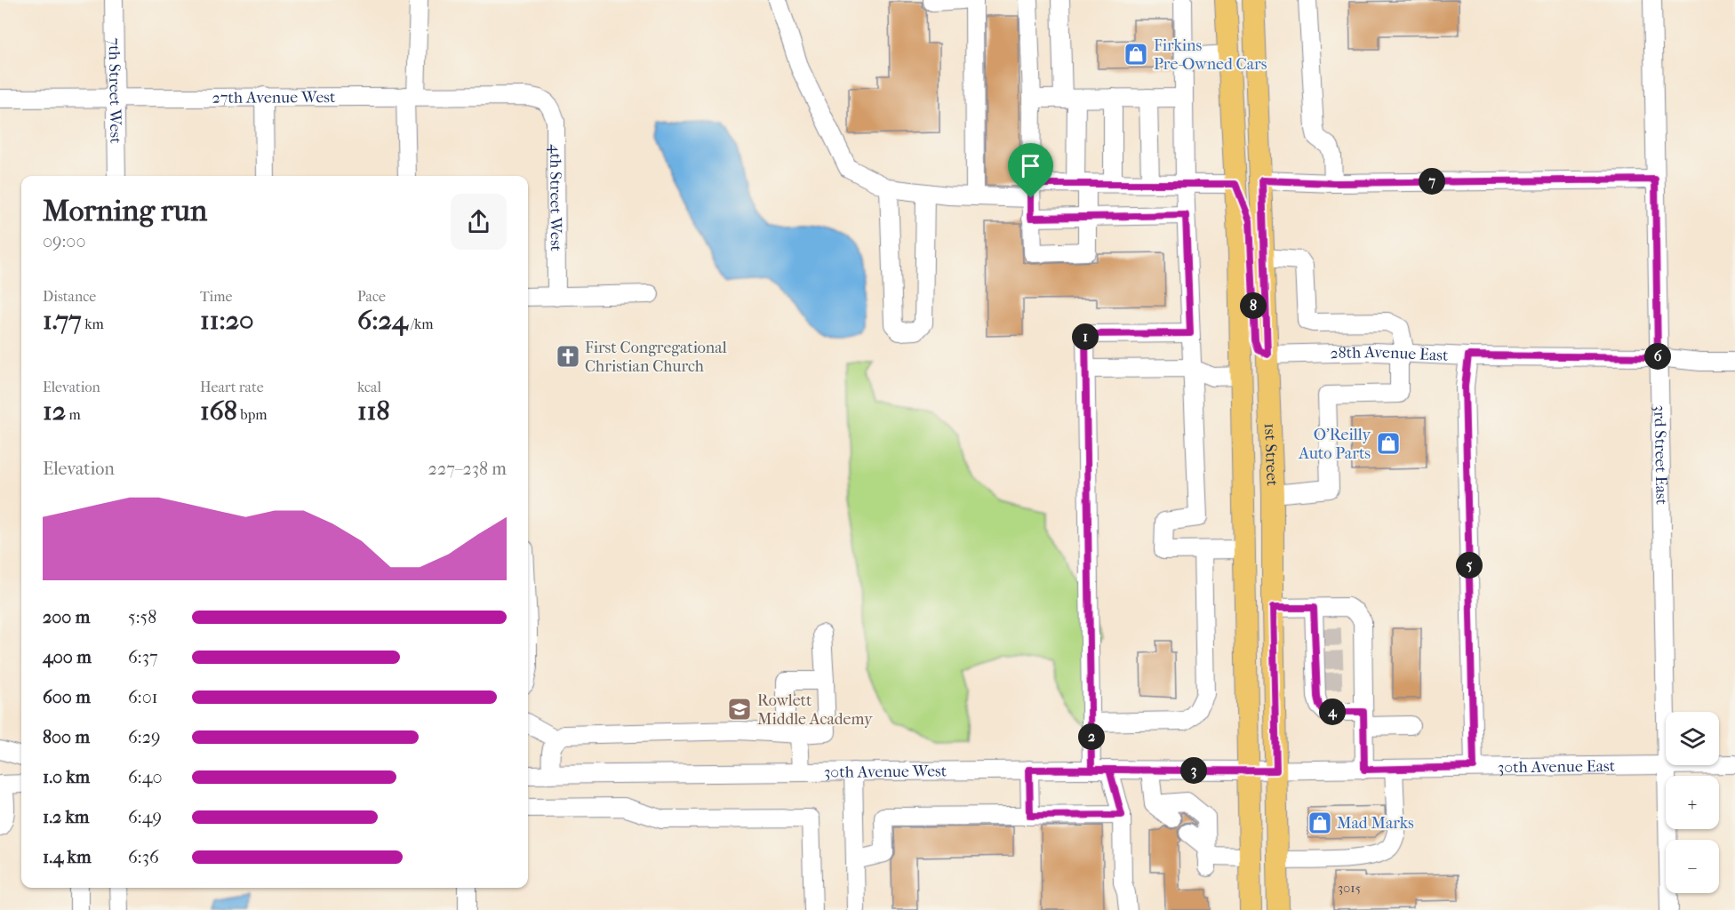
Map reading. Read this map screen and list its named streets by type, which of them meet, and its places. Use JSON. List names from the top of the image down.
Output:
{
  "streets": {
    "main road": ["1st Street"],
    "street": [
      "7th Street West",
      "27th Avenue West",
      "4th Street West",
      "28th Avenue East",
      "3rd Street East",
      "30th Avenue East",
      "30th Avenue West"
    ]
  },
  "crossings": [
    ["7th Street West", "27th Avenue West"],
    ["27th Avenue West", "4th Street West"],
    ["28th Avenue East", "1st Street"],
    ["28th Avenue East", "3rd Street East"],
    ["1st Street", "30th Avenue East"],
    ["1st Street", "30th Avenue West"],
    ["3rd Street East", "30th Avenue East"],
    ["30th Avenue East", "30th Avenue West"]
  ],
  "places": {
    "shop": ["Firkins Pre-Owned Cars", "O'Reilly Auto Parts", "Mad Marks"],
    "church": ["First Congregational Christian Church"],
    "school or university": ["Rowlett Middle Academy"]
  },
  "house_numbers": ["3015"],
  "page": {
    "pins": [
      "7",
      "8",
      "1",
      "6",
      "5",
      "4",
      "2",
      "3"
    ],
    "heading": ["Morning run", "09:00"],
    "stats": [
      ["Distance", "1.77 km"],
      ["Time", "11:20"],
      ["Pace", "6:24 /km"],
      ["Elevation", "12 m"],
      ["Heart rate", "168 bpm"],
      ["kcal", "118"]
    ],
    "chart": ["Elevation", "227–238 m"],
    "list": [
      {
        "name": "200 m",
        "note": "5:58"
      },
      {
        "name": "400 m",
        "note": "6:37"
      },
      {
        "name": "600 m",
        "note": "6:01"
      },
      {
        "name": "800 m",
        "note": "6:29"
      },
      {
        "name": "1.0 km",
        "note": "6:40"
      },
      {
        "name": "1.2 km",
        "note": "6:49"
      },
      {
        "name": "1.4 km",
        "note": "6:36"
      }
    ],
    "map_buttons": ["+", "−"]
  }
}
